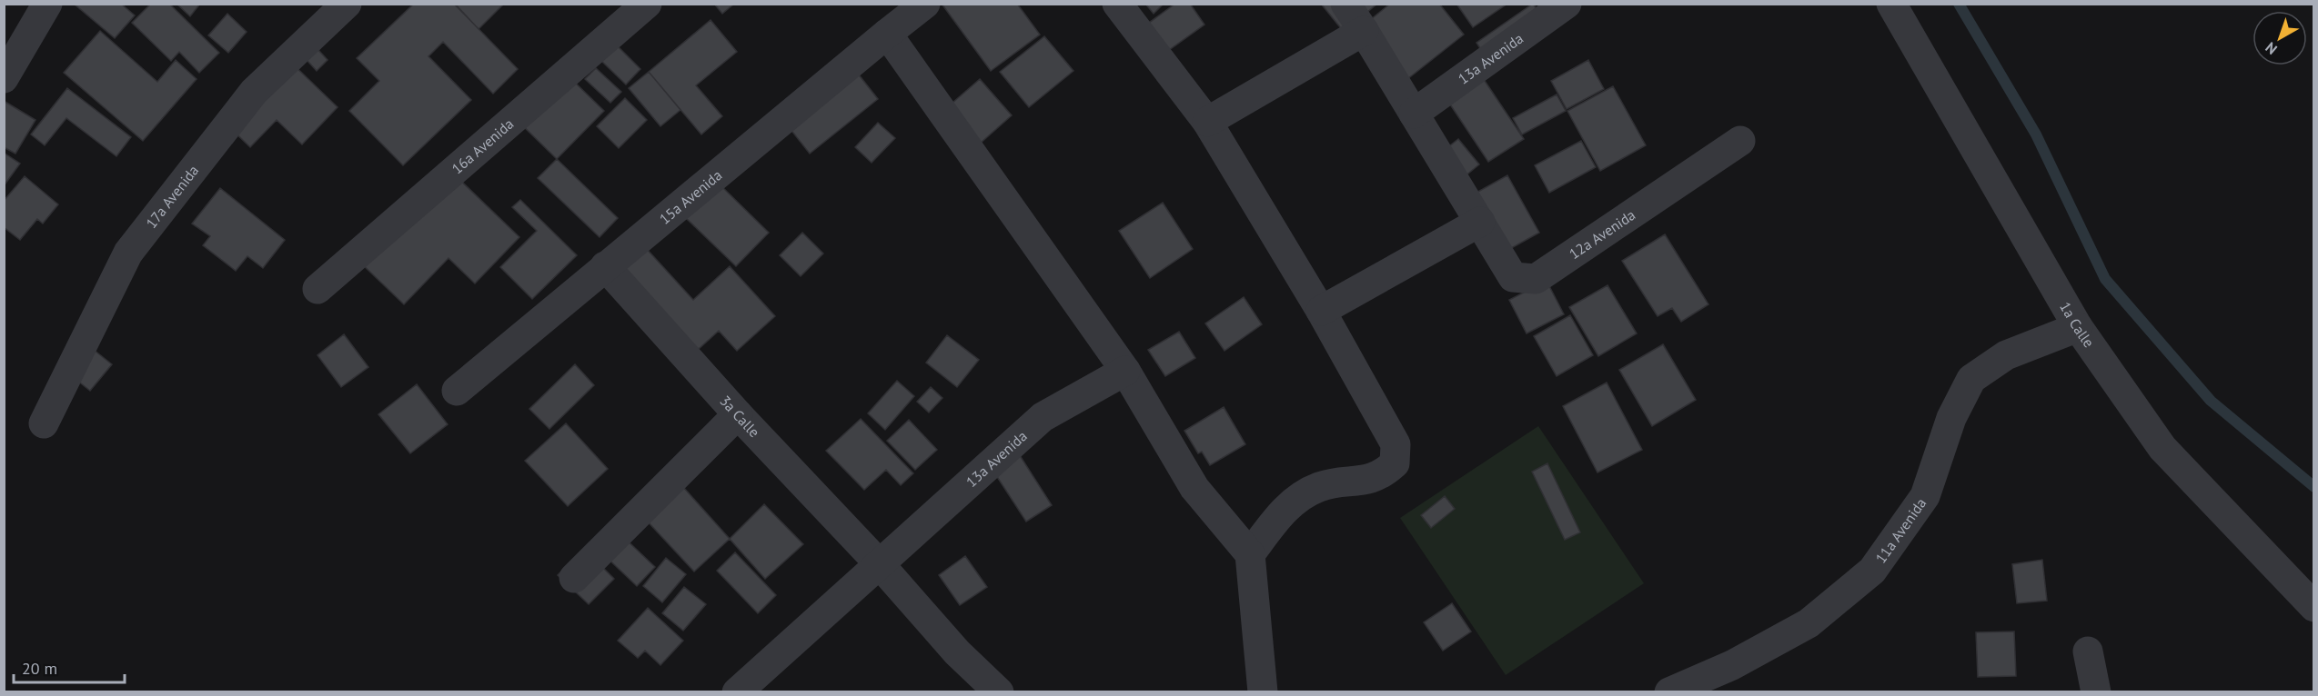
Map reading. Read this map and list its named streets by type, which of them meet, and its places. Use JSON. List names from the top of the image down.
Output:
{
  "streets": {
    "street": [
      "13a Avenida",
      "16a Avenida",
      "15a Avenida",
      "17a Avenida",
      "12a Avenida",
      "1a Calle",
      "3a Calle",
      "11a Avenida"
    ]
  },
  "crossings": [
    ["13a Avenida", "3a Calle"],
    ["15a Avenida", "3a Calle"],
    ["1a Calle", "11a Avenida"]
  ],
  "scale_bar": "20 m",
  "north": "bottom left"
}
